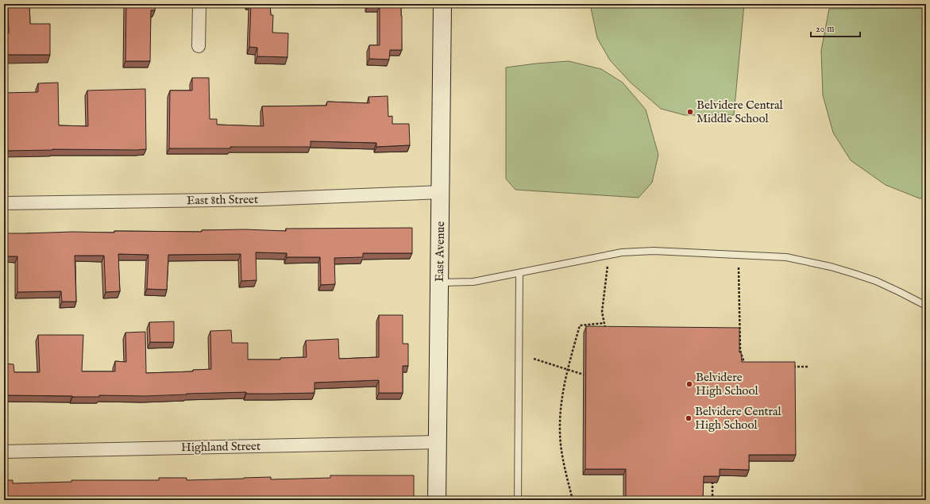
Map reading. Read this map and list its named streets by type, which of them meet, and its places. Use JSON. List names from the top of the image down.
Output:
{
  "streets": {
    "street": ["East 8th Street", "East Avenue", "Highland Street"]
  },
  "crossings": [
    ["East 8th Street", "East Avenue"],
    ["East Avenue", "Highland Street"]
  ],
  "places": ["Belvidere Central Middle School", "Belvidere High School", "Belvidere Central High School"],
  "scale_bar": "20 m"
}
